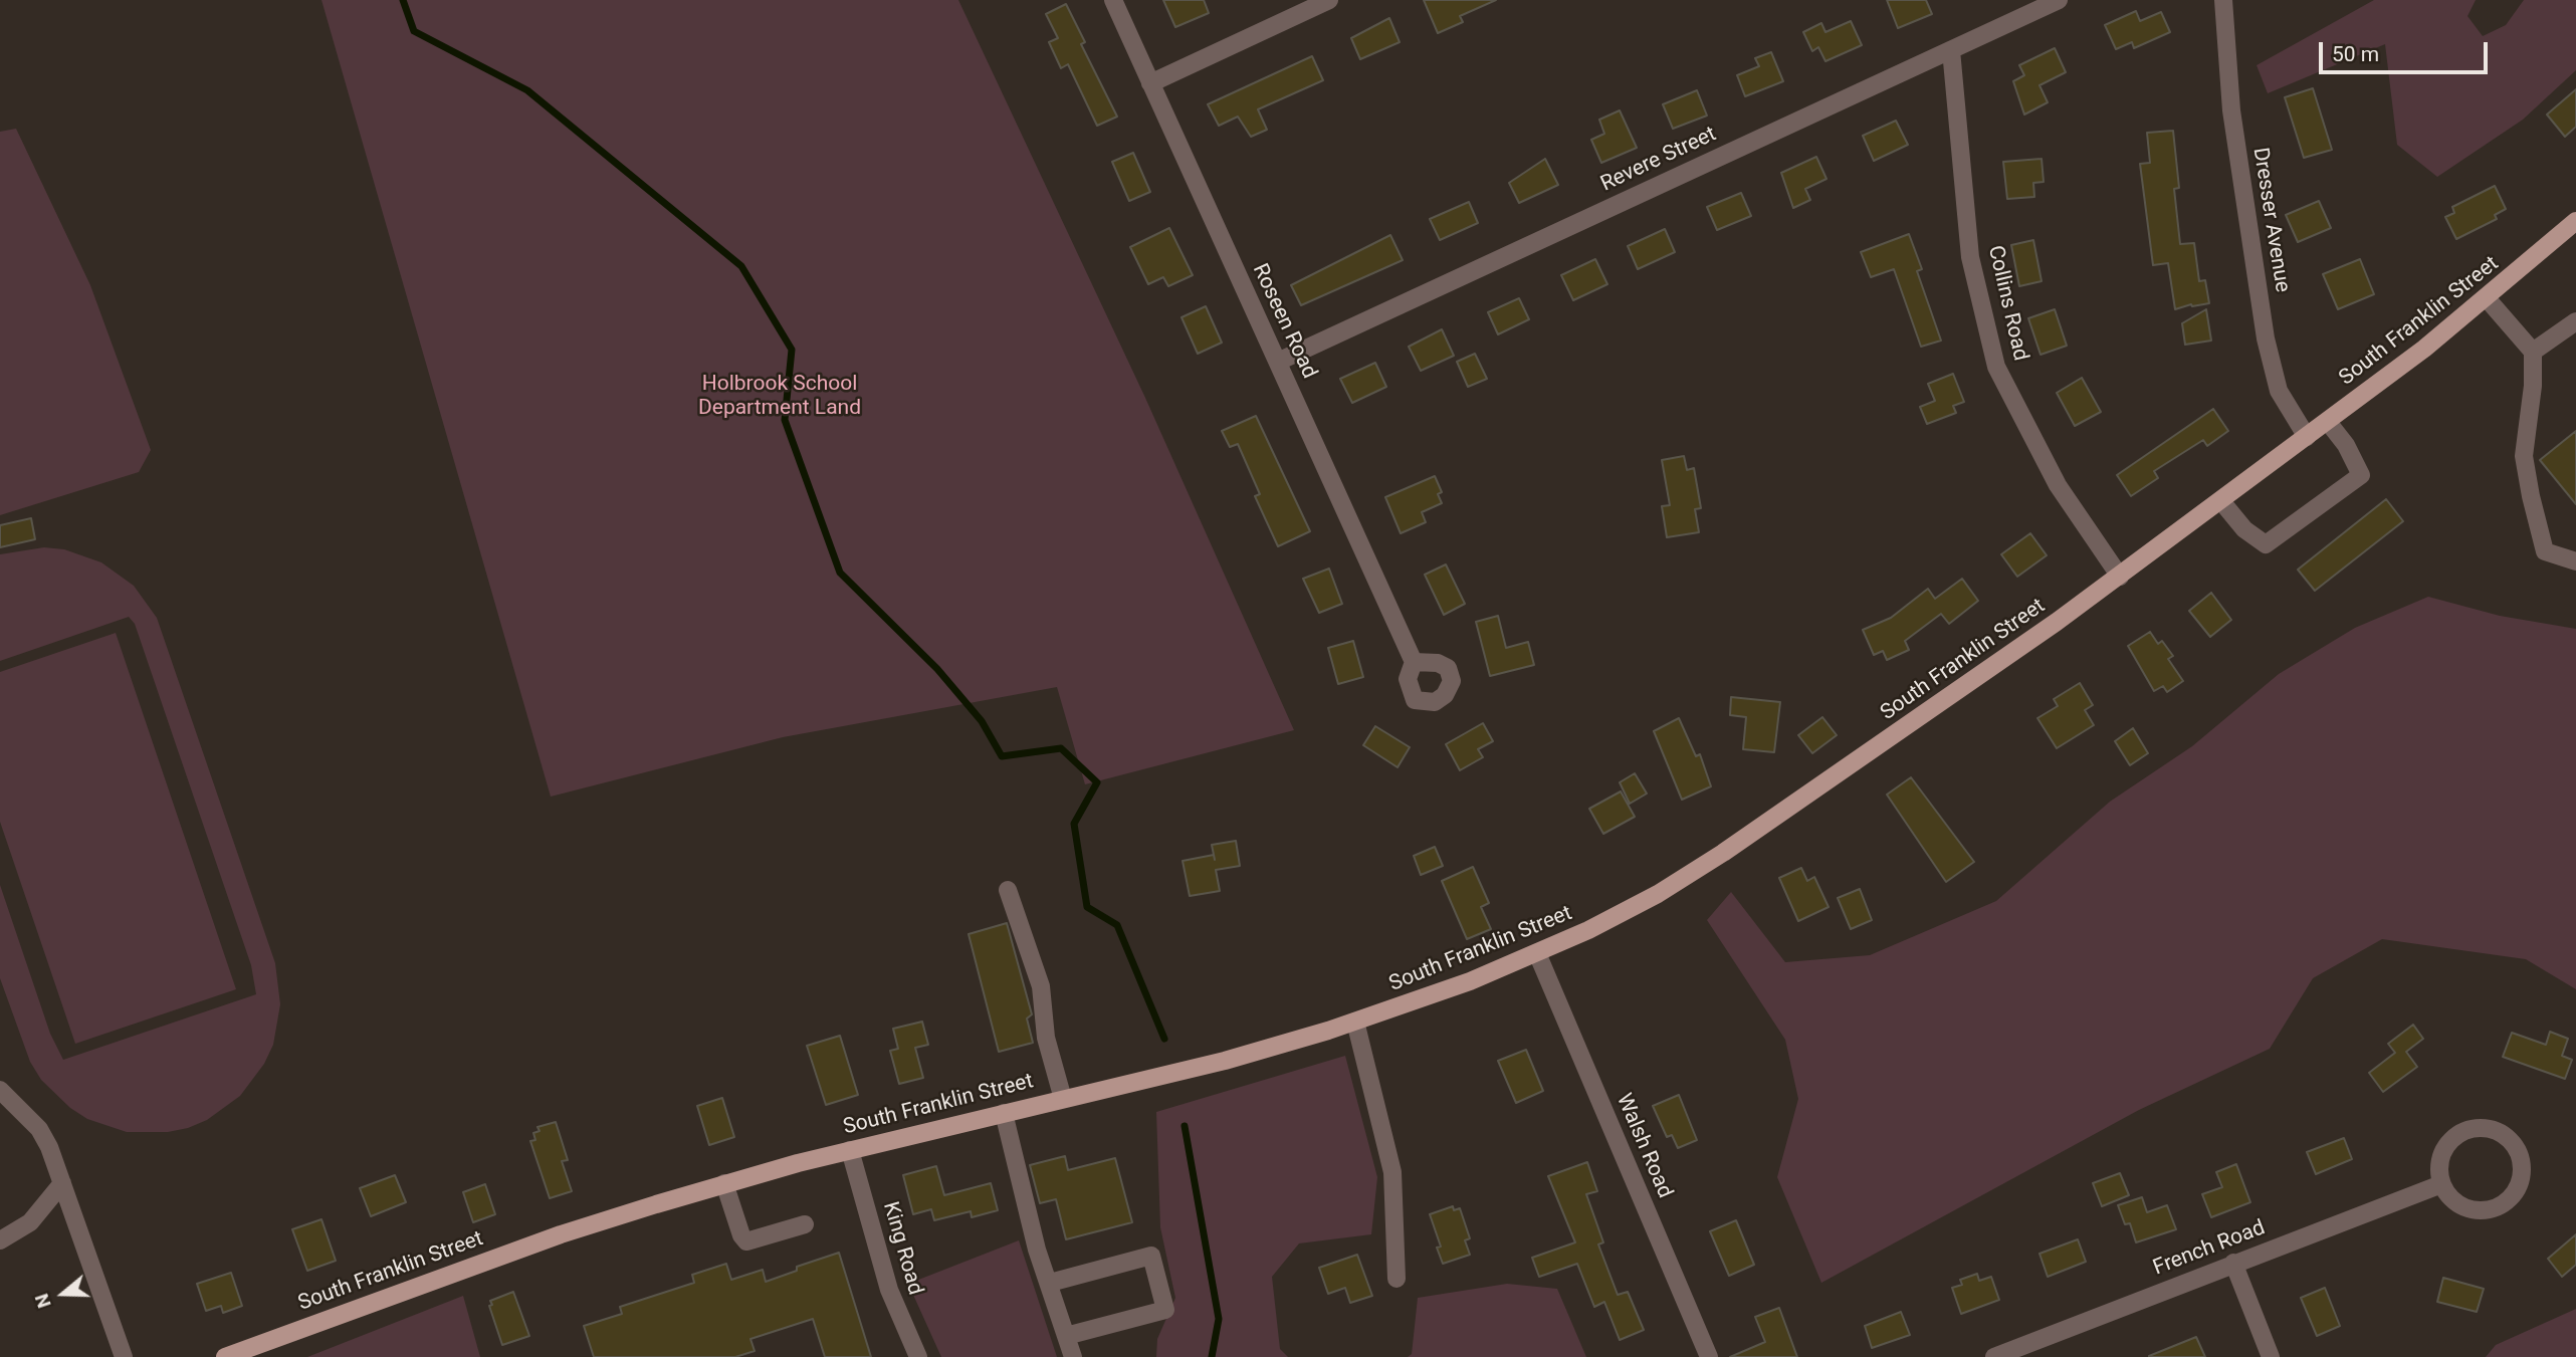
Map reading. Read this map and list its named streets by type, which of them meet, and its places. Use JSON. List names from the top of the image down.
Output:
{
  "streets": {
    "main road": ["South Franklin Street"],
    "street": [
      "Revere Street",
      "Dresser Avenue",
      "Collins Road",
      "Roseen Road",
      "Walsh Road",
      "King Road",
      "French Road"
    ]
  },
  "crossings": [
    ["Revere Street", "Collins Road"],
    ["Revere Street", "Roseen Road"],
    ["Dresser Avenue", "South Franklin Street"],
    ["Collins Road", "South Franklin Street"],
    ["South Franklin Street", "Walsh Road"],
    ["South Franklin Street", "King Road"]
  ],
  "parks": ["Holbrook School Department Land"],
  "scale_bar": "50 m",
  "north": "left"
}
